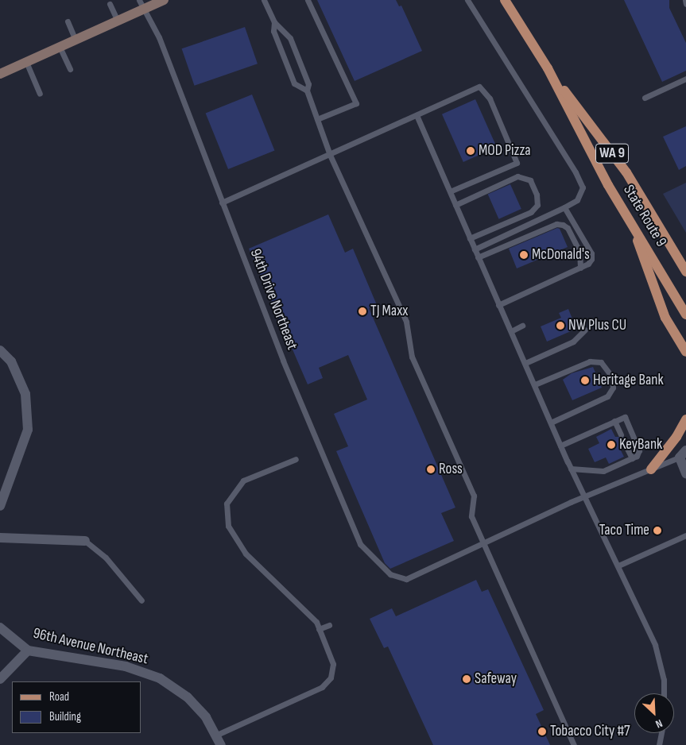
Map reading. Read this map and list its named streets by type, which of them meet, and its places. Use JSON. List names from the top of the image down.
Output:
{
  "streets": {
    "main road": ["WA 9", "State Route 9"],
    "street": ["96th Avenue Northeast"],
    "lane": ["94th Drive Northeast"]
  },
  "places": [
    "MOD Pizza",
    "McDonald's",
    "TJ Maxx",
    "NW Plus CU",
    "Heritage Bank",
    "KeyBank",
    "Ross",
    "Taco Time",
    "Safeway",
    "Tobacco City #7"
  ],
  "legend": ["Road", "Building"],
  "north": "bottom right"
}
